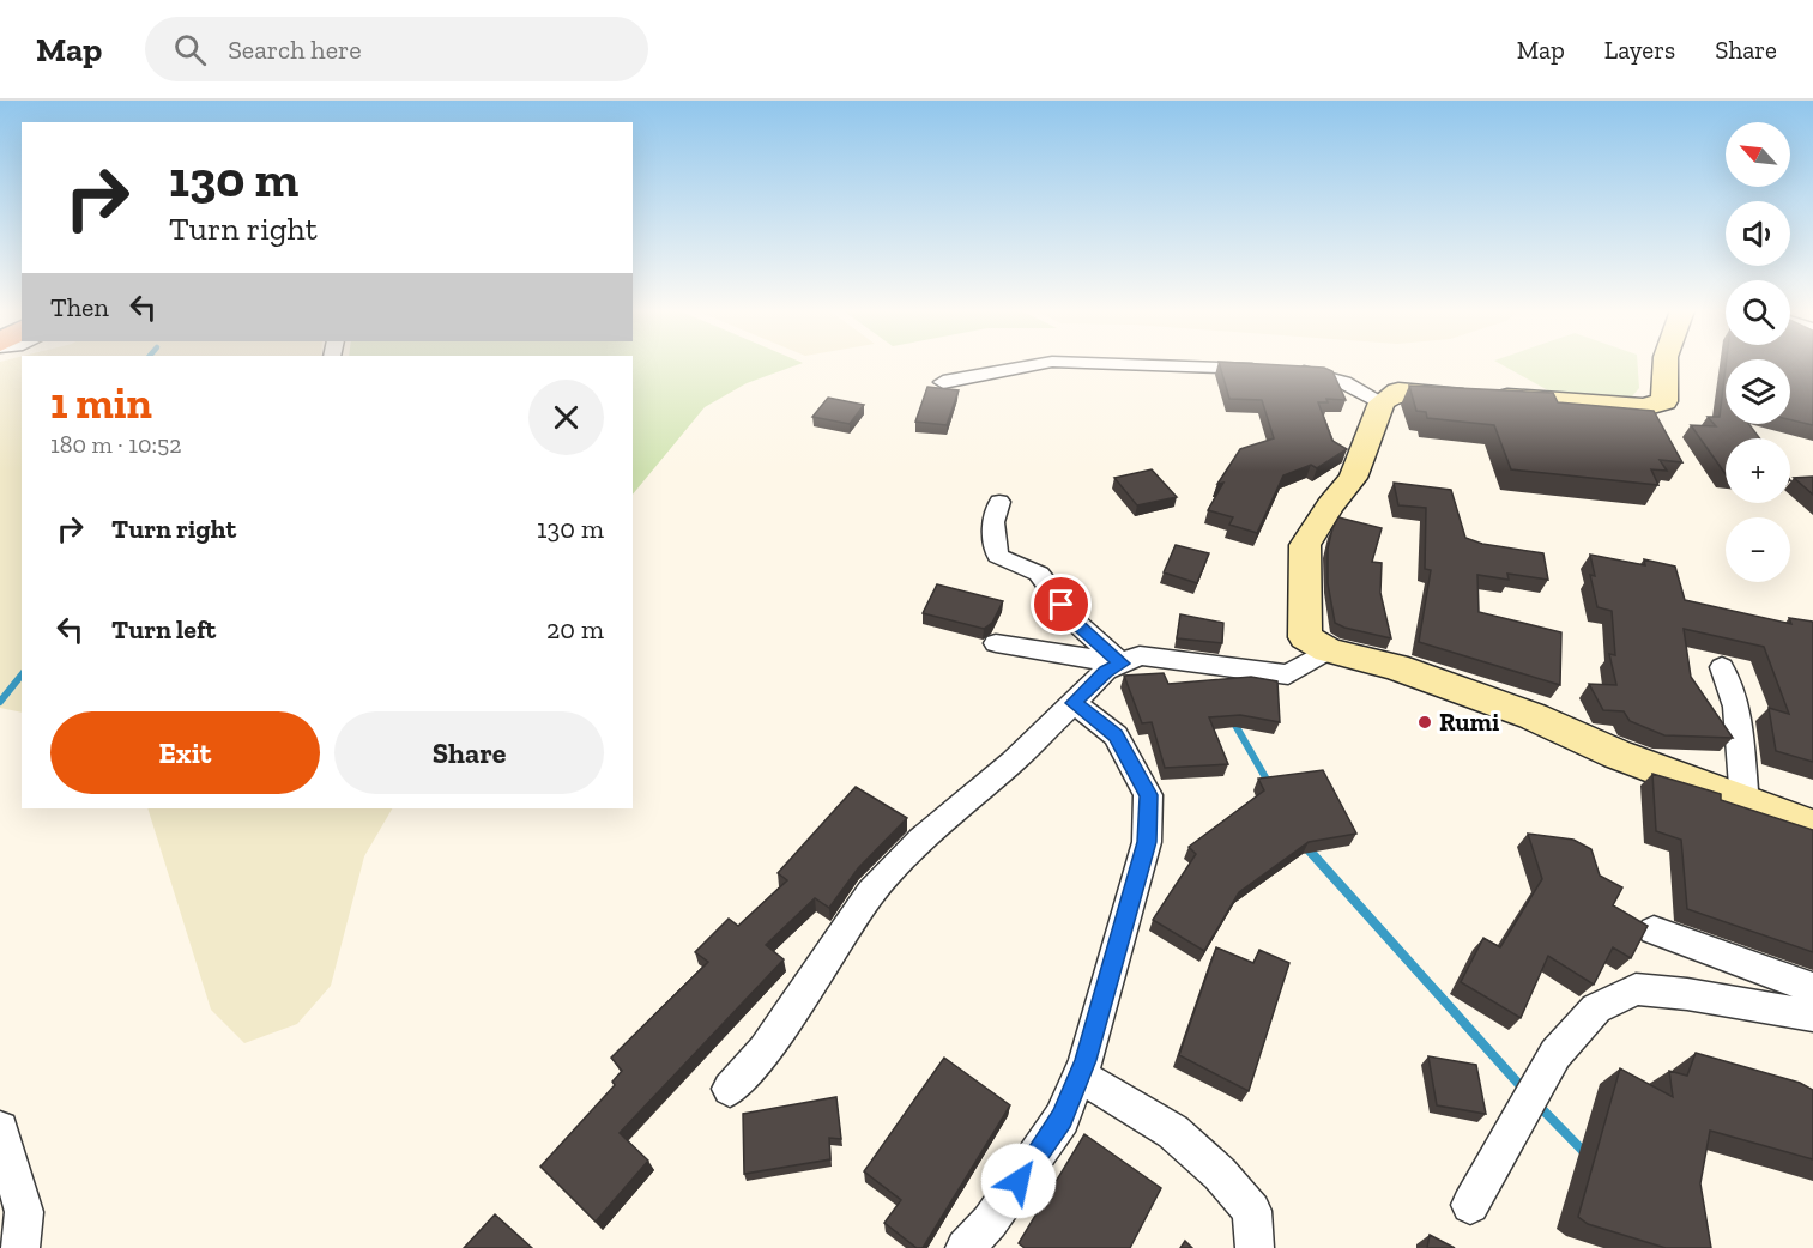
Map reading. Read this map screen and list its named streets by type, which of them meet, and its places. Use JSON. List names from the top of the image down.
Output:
{
  "places": ["Rumi"],
  "north": "top left",
  "page": {
    "header": "Map",
    "search": "Search here",
    "nav": ["Map", "Layers", "Share"],
    "map_buttons": ["+", "−"],
    "turn": ["130 m", "Turn right"],
    "then": "Then",
    "heading": ["1 min", "180 m · 10:52"],
    "list": [
      {
        "name": "Turn right",
        "value": "130 m"
      },
      {
        "name": "Turn left",
        "value": "20 m"
      }
    ],
    "buttons": ["Exit", "Share"]
  }
}
